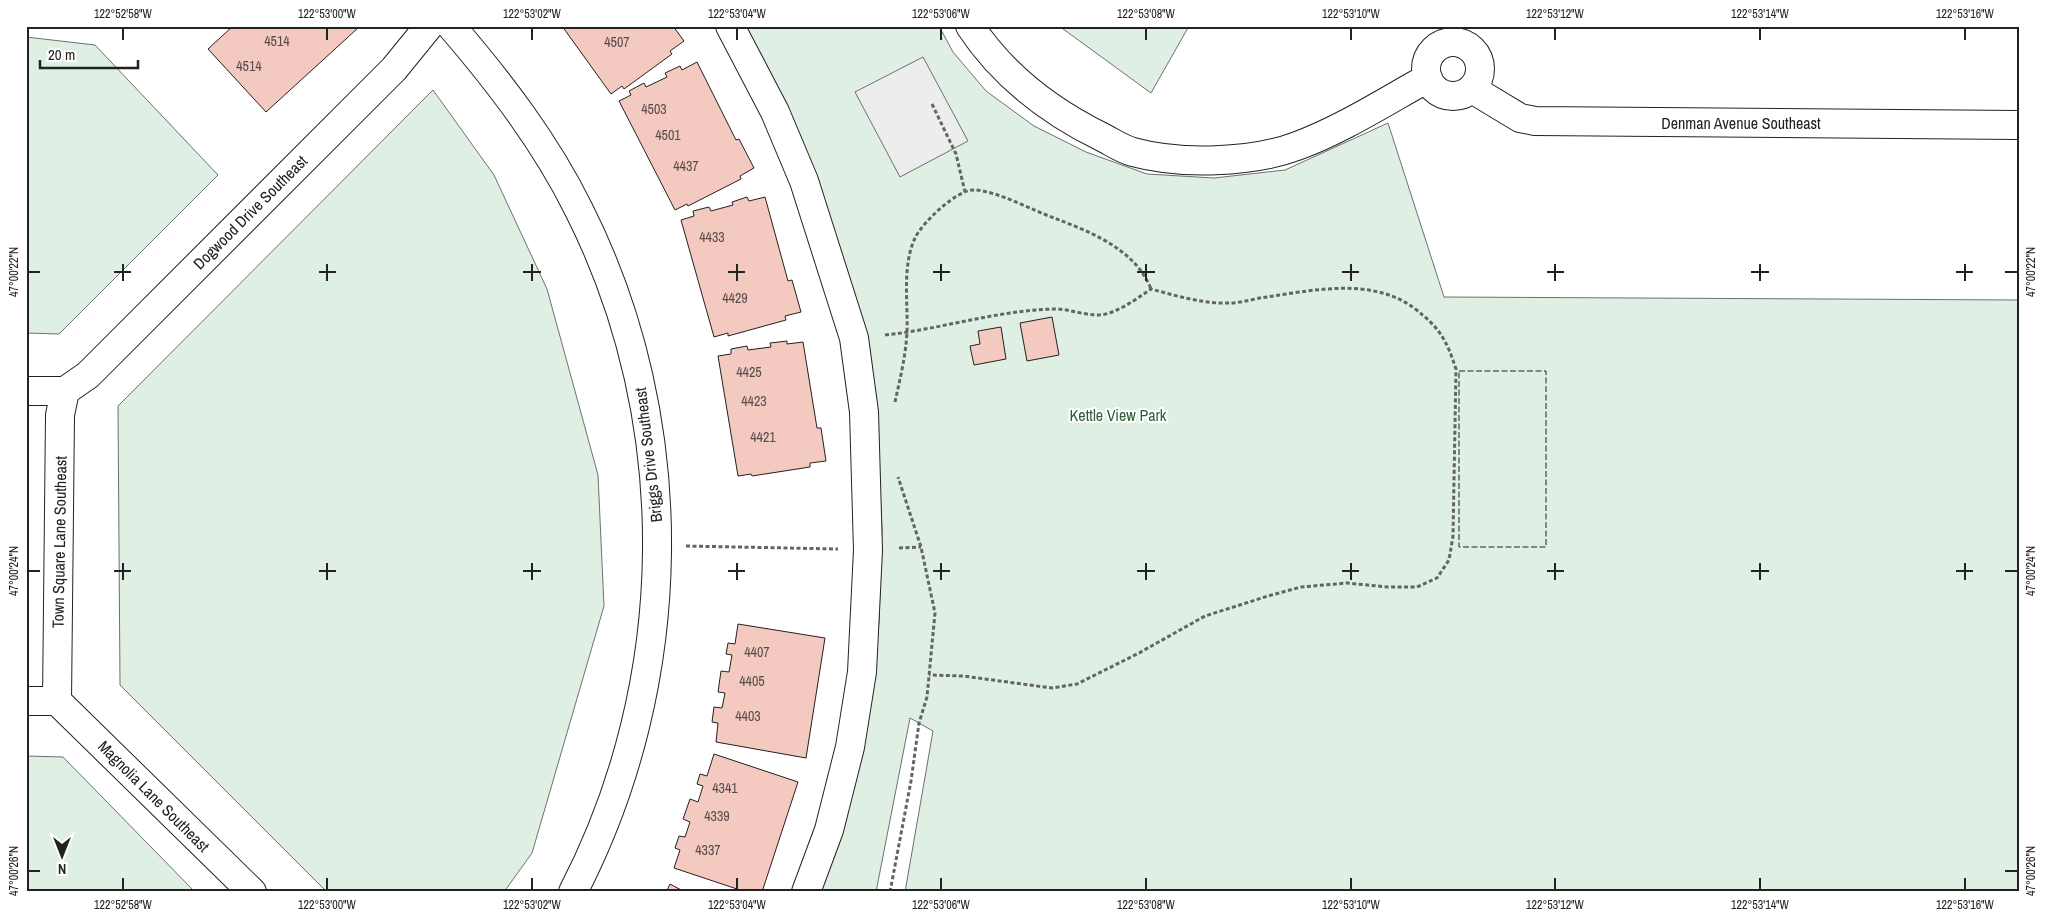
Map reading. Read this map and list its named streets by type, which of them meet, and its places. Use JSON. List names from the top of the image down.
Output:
{
  "streets": {
    "street": [
      "Denman Avenue Southeast",
      "Dogwood Drive Southeast",
      "Briggs Drive Southeast",
      "Town Square Lane Southeast",
      "Magnolia Lane Southeast"
    ]
  },
  "crossings": [
    ["Dogwood Drive Southeast", "Town Square Lane Southeast"],
    ["Town Square Lane Southeast", "Magnolia Lane Southeast"]
  ],
  "parks": ["Kettle View Park"],
  "house_numbers": [
    "4514",
    "4507",
    "4514",
    "4503",
    "4501",
    "4437",
    "4433",
    "4429",
    "4425",
    "4423",
    "4421",
    "4407",
    "4405",
    "4403",
    "4341",
    "4339",
    "4337"
  ],
  "scale_bar": "20 m",
  "north": "bottom",
  "coordinates": [
    "122°52'58\"W",
    "122°53'00\"W",
    "122°53'02\"W",
    "122°53'04\"W",
    "122°53'06\"W",
    "122°53'08\"W",
    "122°53'10\"W",
    "122°53'12\"W",
    "122°53'14\"W",
    "122°53'16\"W",
    "47°00'22\"N",
    "47°00'24\"N",
    "47°00'26\"N"
  ]
}
